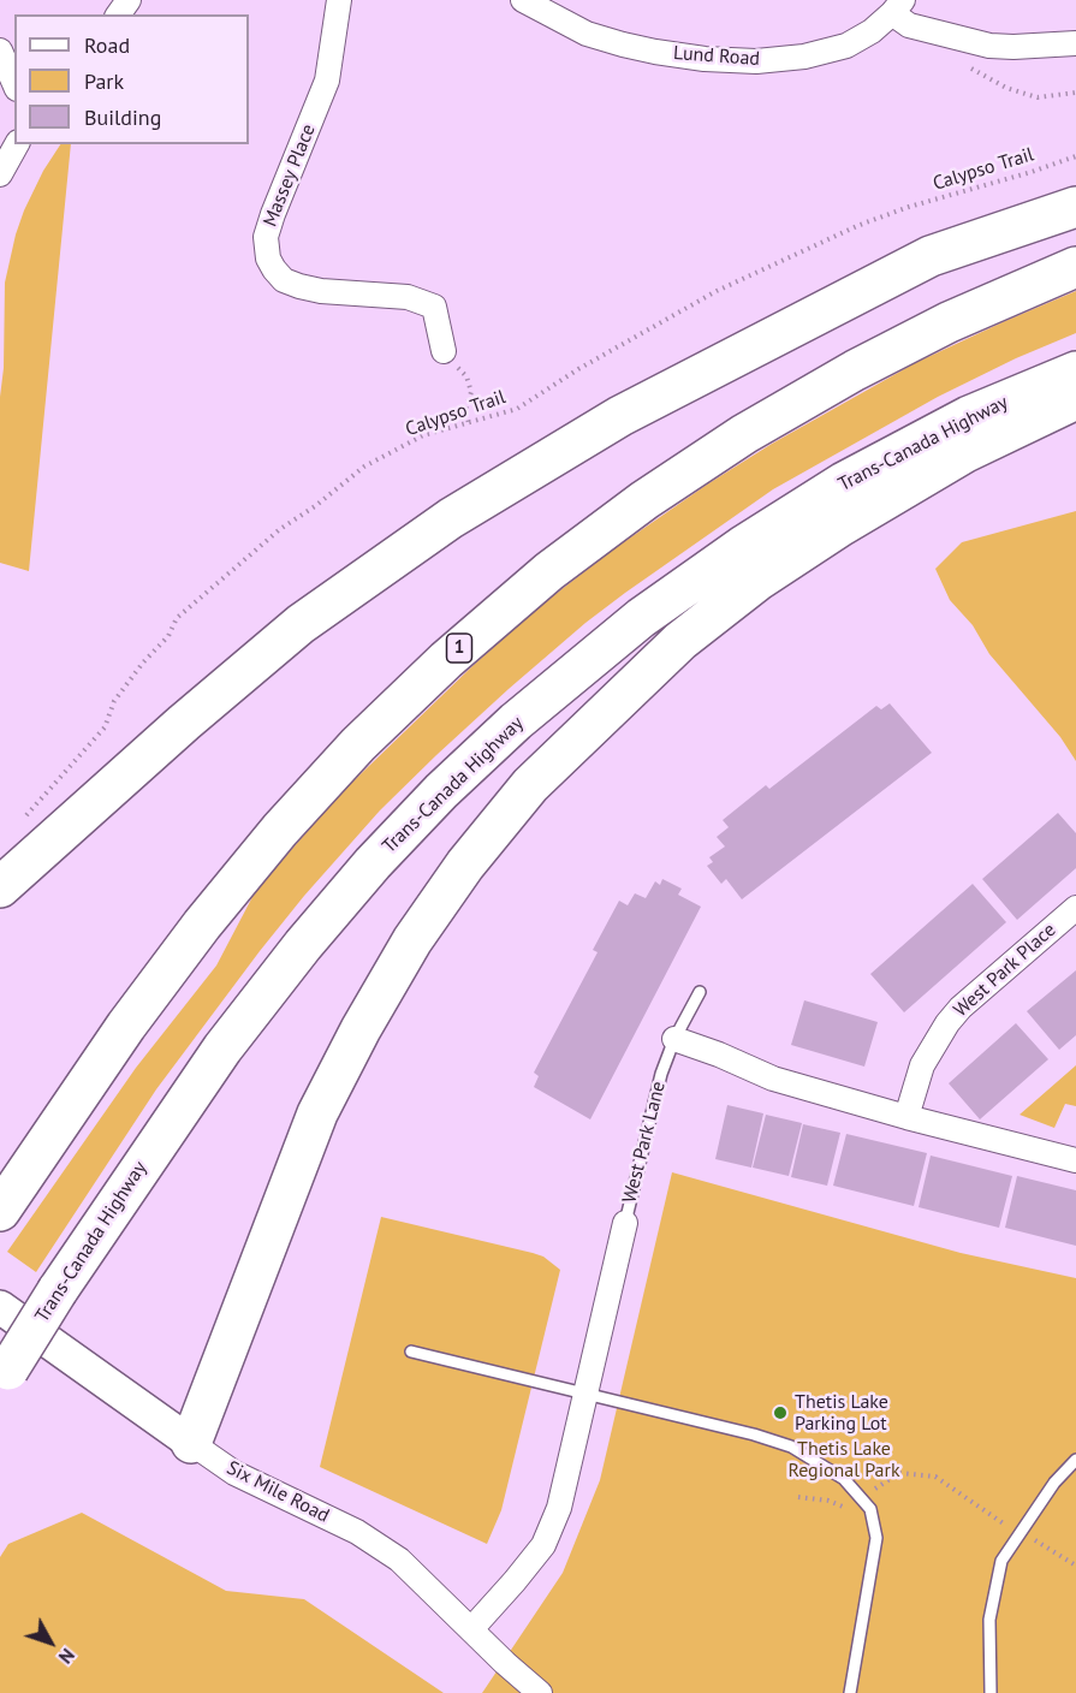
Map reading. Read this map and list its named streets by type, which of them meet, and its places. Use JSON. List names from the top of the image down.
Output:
{
  "streets": {
    "highway": ["Trans-Canada Highway", "1"],
    "main road": ["Six Mile Road"],
    "street": [
      "Lund Road",
      "Massey Place",
      "West Park Place",
      "West Park Lane"
    ],
    "path": ["Calypso Trail"]
  },
  "crossings": [
    ["West Park Lane", "Six Mile Road"]
  ],
  "parks": ["Thetis Lake Regional Park"],
  "places": ["Thetis Lake Parking Lot"],
  "legend": ["Road", "Park", "Building"],
  "north": "bottom right"
}
